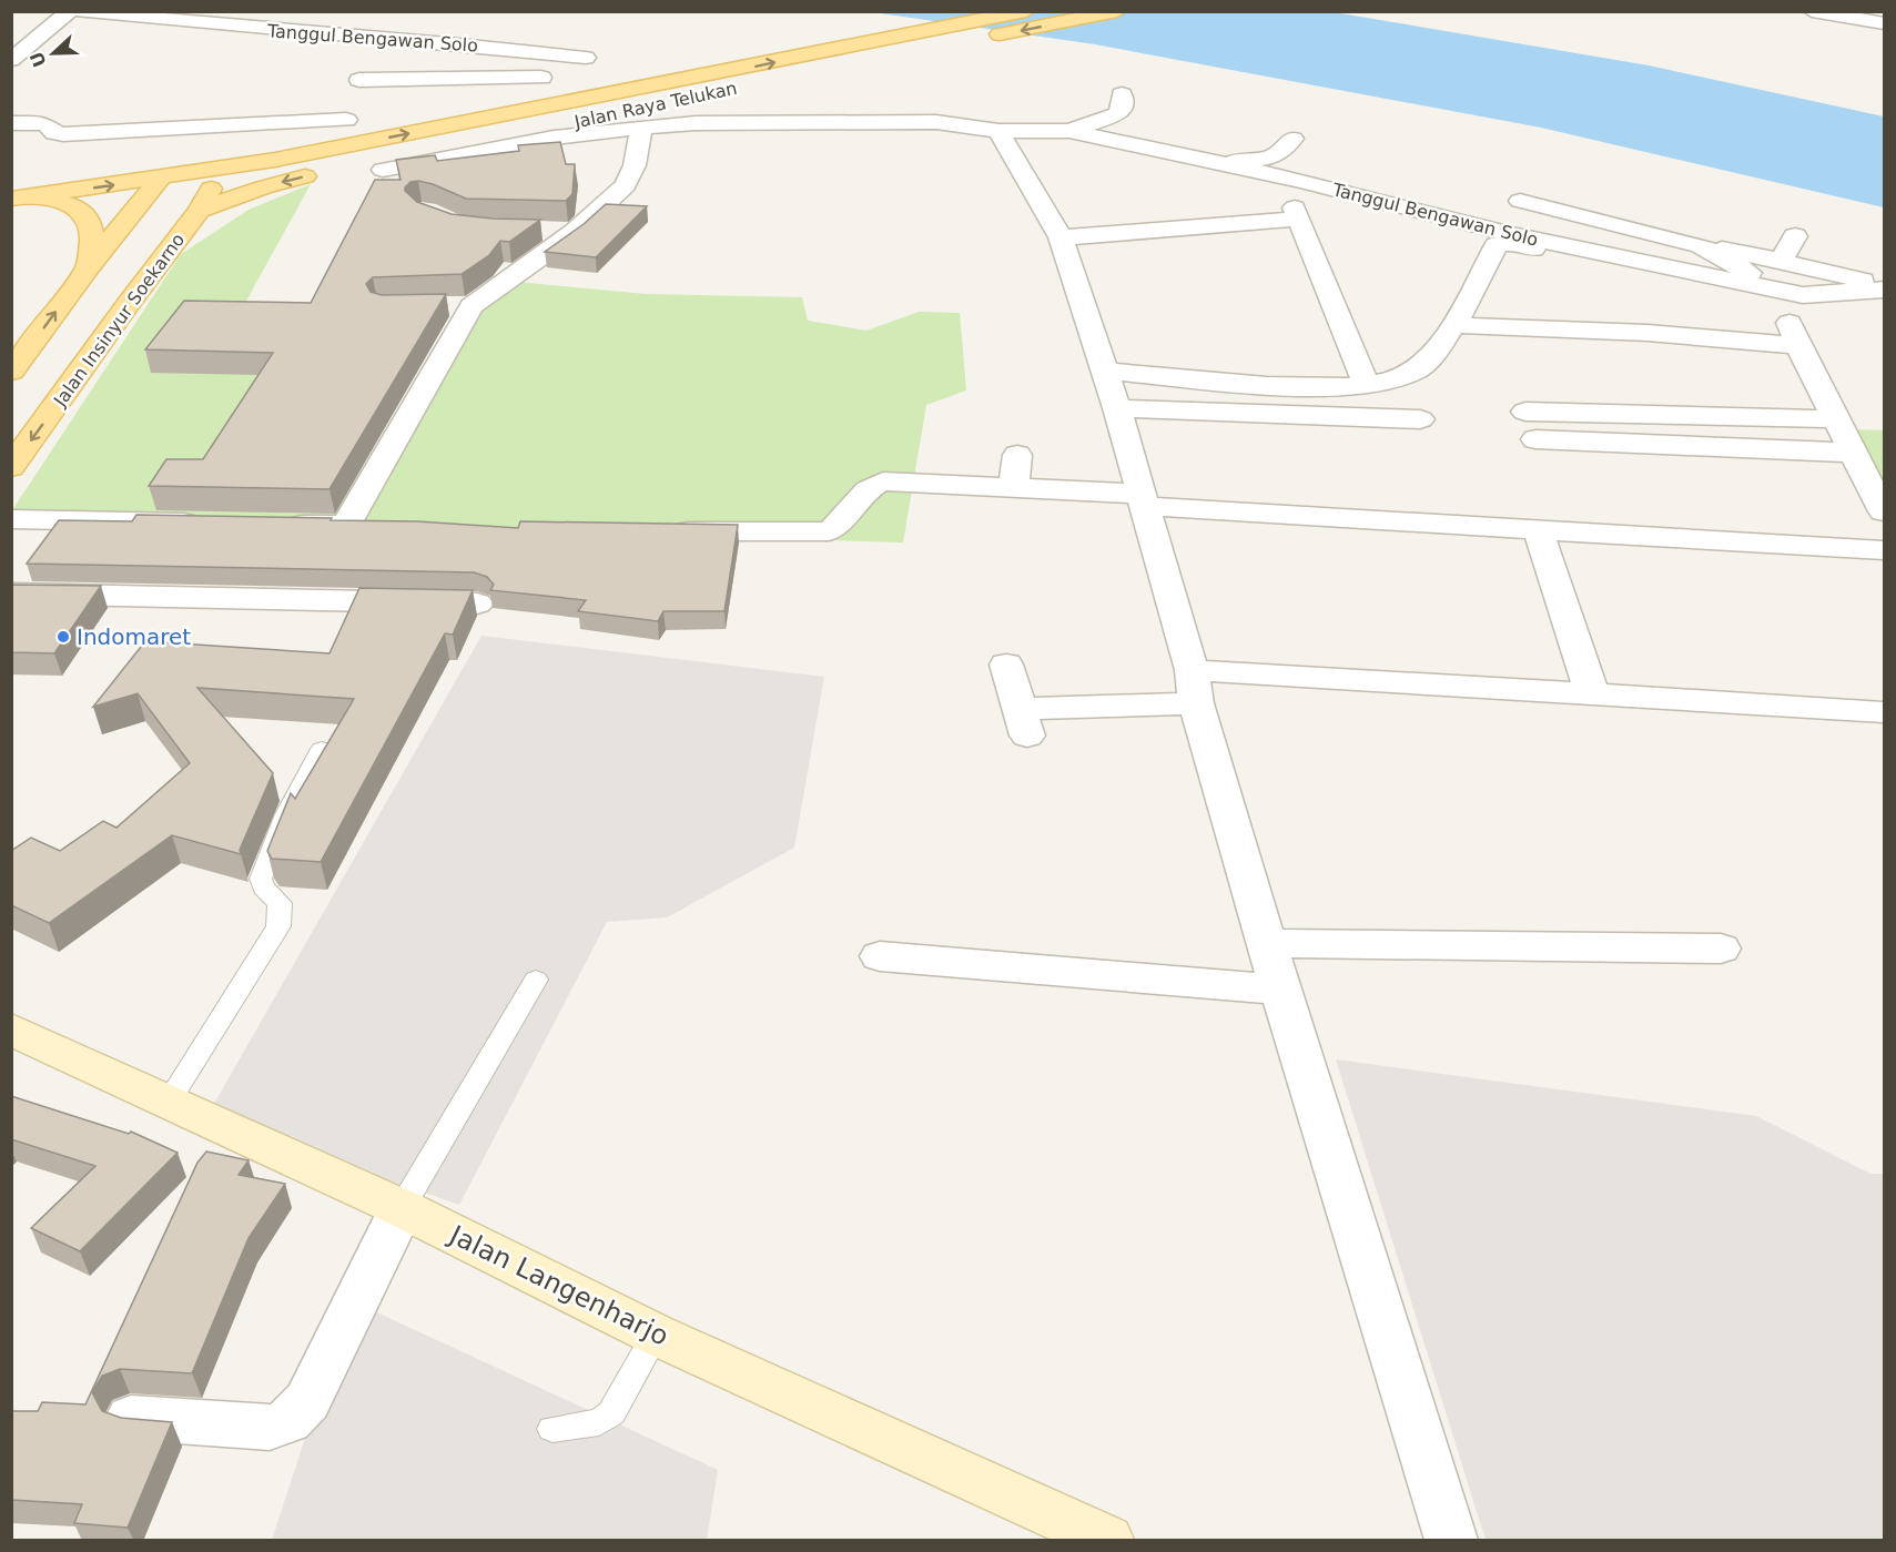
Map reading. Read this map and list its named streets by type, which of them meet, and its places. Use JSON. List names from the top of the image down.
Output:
{
  "streets": {
    "main road": ["Jalan Raya Telukan", "Jalan Insinyur Soekarno", "Jalan Langenharjo"],
    "street": ["Tanggul Bengawan Solo"]
  },
  "crossings": [
    ["Jalan Raya Telukan", "Jalan Insinyur Soekarno"]
  ],
  "places": ["Indomaret"],
  "north": "left"
}
